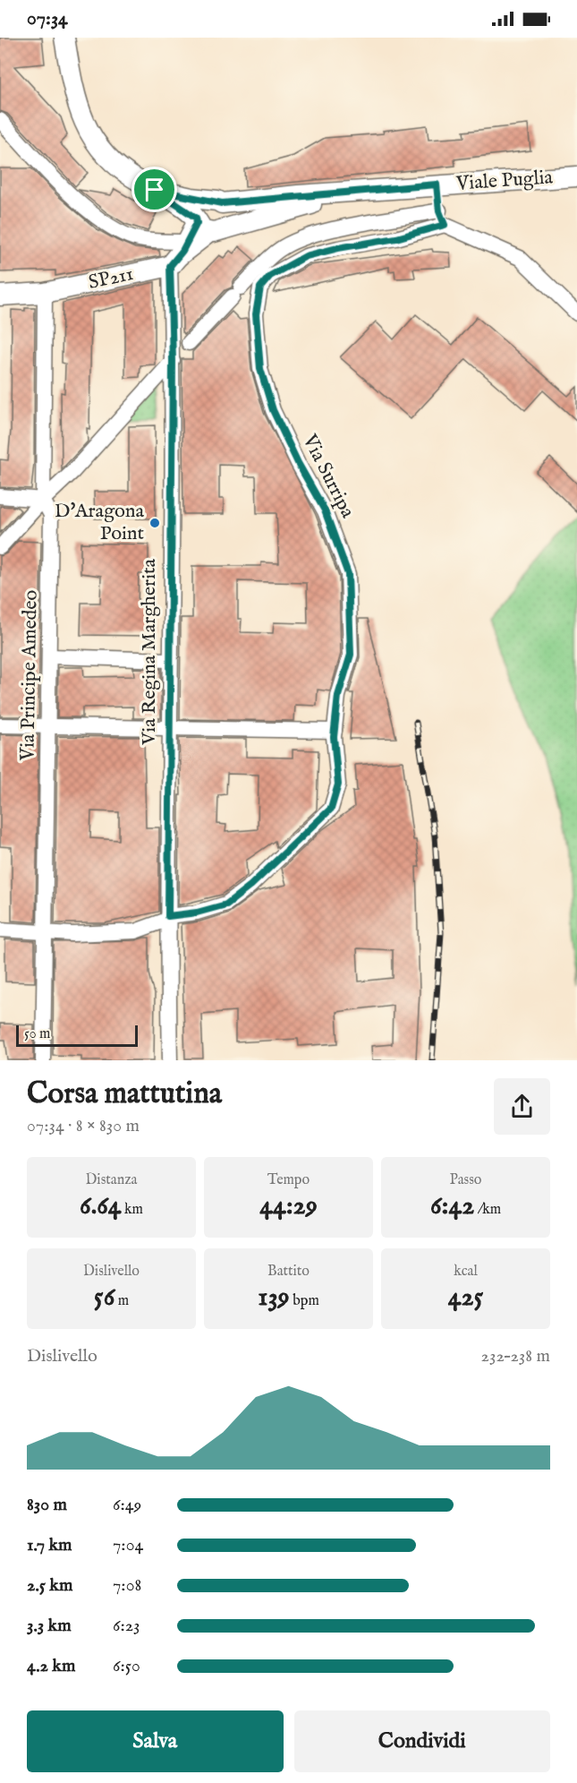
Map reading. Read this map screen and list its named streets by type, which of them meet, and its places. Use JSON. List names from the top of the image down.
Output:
{
  "streets": {
    "main road": ["Viale Puglia", "SP211"],
    "street": ["Via Surripa", "Via Regina Margherita", "Via Principe Amedeo"]
  },
  "crossings": [
    ["SP211", "Via Regina Margherita"],
    ["SP211", "Via Principe Amedeo"],
    ["Via Surripa", "Via Regina Margherita"],
    ["Via Surripa", "Via Principe Amedeo"]
  ],
  "places": ["D'Aragona Point"],
  "scale_bar": "50 m",
  "page": {
    "status": "07:34",
    "scale": "50 m",
    "heading": ["Corsa mattutina", "07:34 · 8 × 830 m"],
    "stats": [
      ["Distanza", "6.64 km"],
      ["Tempo", "44:29"],
      ["Passo", "6:42 /km"],
      ["Dislivello", "56 m"],
      ["Battito", "139 bpm"],
      ["kcal", "425"]
    ],
    "chart": ["Dislivello", "232–238 m"],
    "list": [
      {
        "name": "830 m",
        "note": "6:49"
      },
      {
        "name": "1.7 km",
        "note": "7:04"
      },
      {
        "name": "2.5 km",
        "note": "7:08"
      },
      {
        "name": "3.3 km",
        "note": "6:23"
      },
      {
        "name": "4.2 km",
        "note": "6:50"
      }
    ],
    "buttons": ["Salva", "Condividi"]
  }
}
